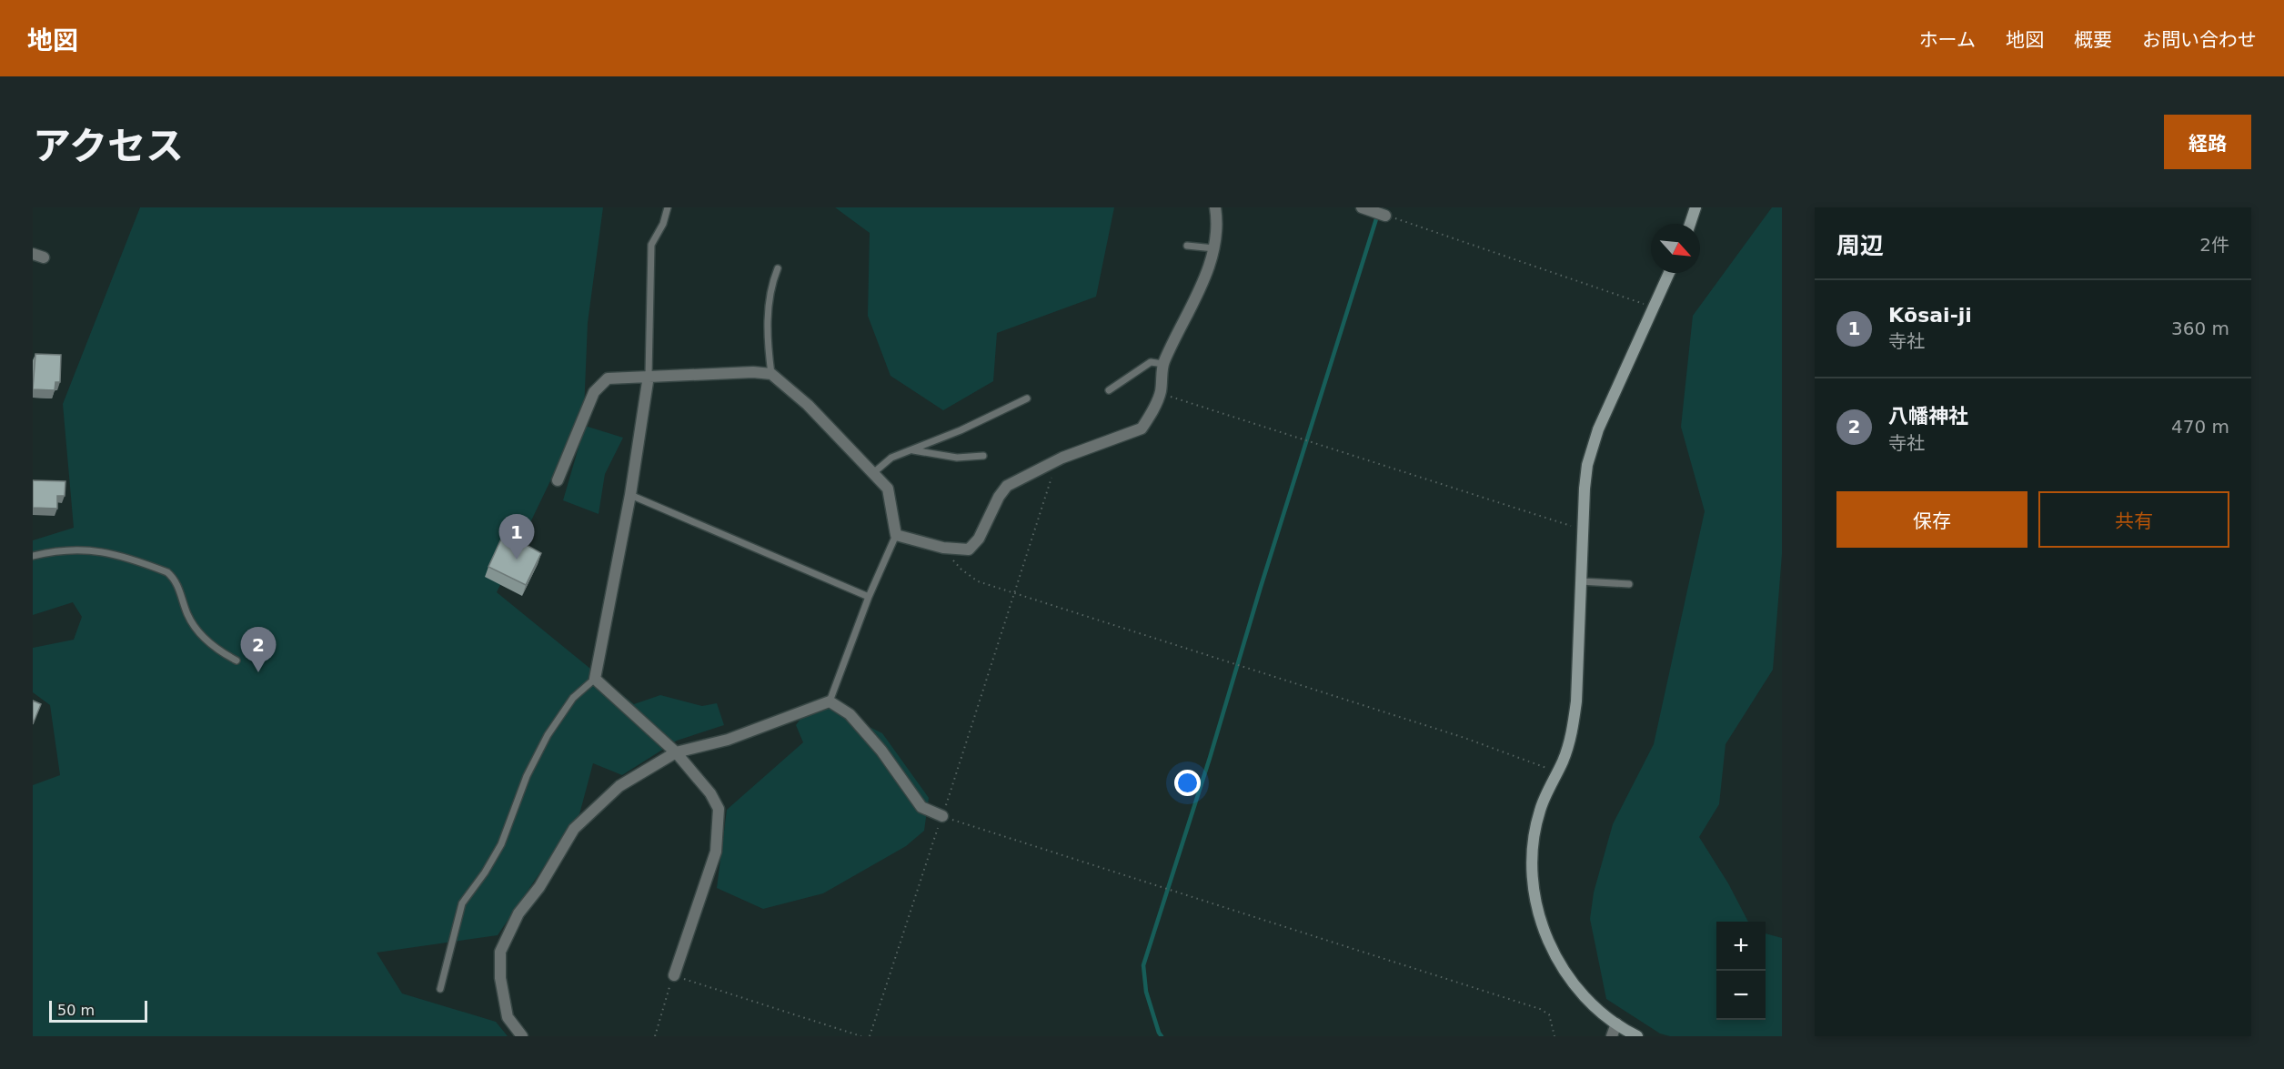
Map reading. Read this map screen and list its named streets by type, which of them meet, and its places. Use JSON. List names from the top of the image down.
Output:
{
  "scale_bar": "50 m",
  "north": "bottom right",
  "page": {
    "header": "地図",
    "nav": [
      "ホーム",
      "地図",
      "概要",
      "お問い合わせ"
    ],
    "title": "アクセス",
    "buttons": [
      "経路",
      ["保存", "共有"]
    ],
    "heading": ["周辺", "2件"],
    "list": [
      {
        "mark": "1",
        "name": "Kōsai-ji",
        "note": "寺社",
        "value": "360 m"
      },
      {
        "mark": "2",
        "name": "八幡神社",
        "note": "寺社",
        "value": "470 m"
      }
    ],
    "pins": ["1", "2"],
    "map_buttons": ["+", "−"],
    "scale": "50 m"
  }
}
